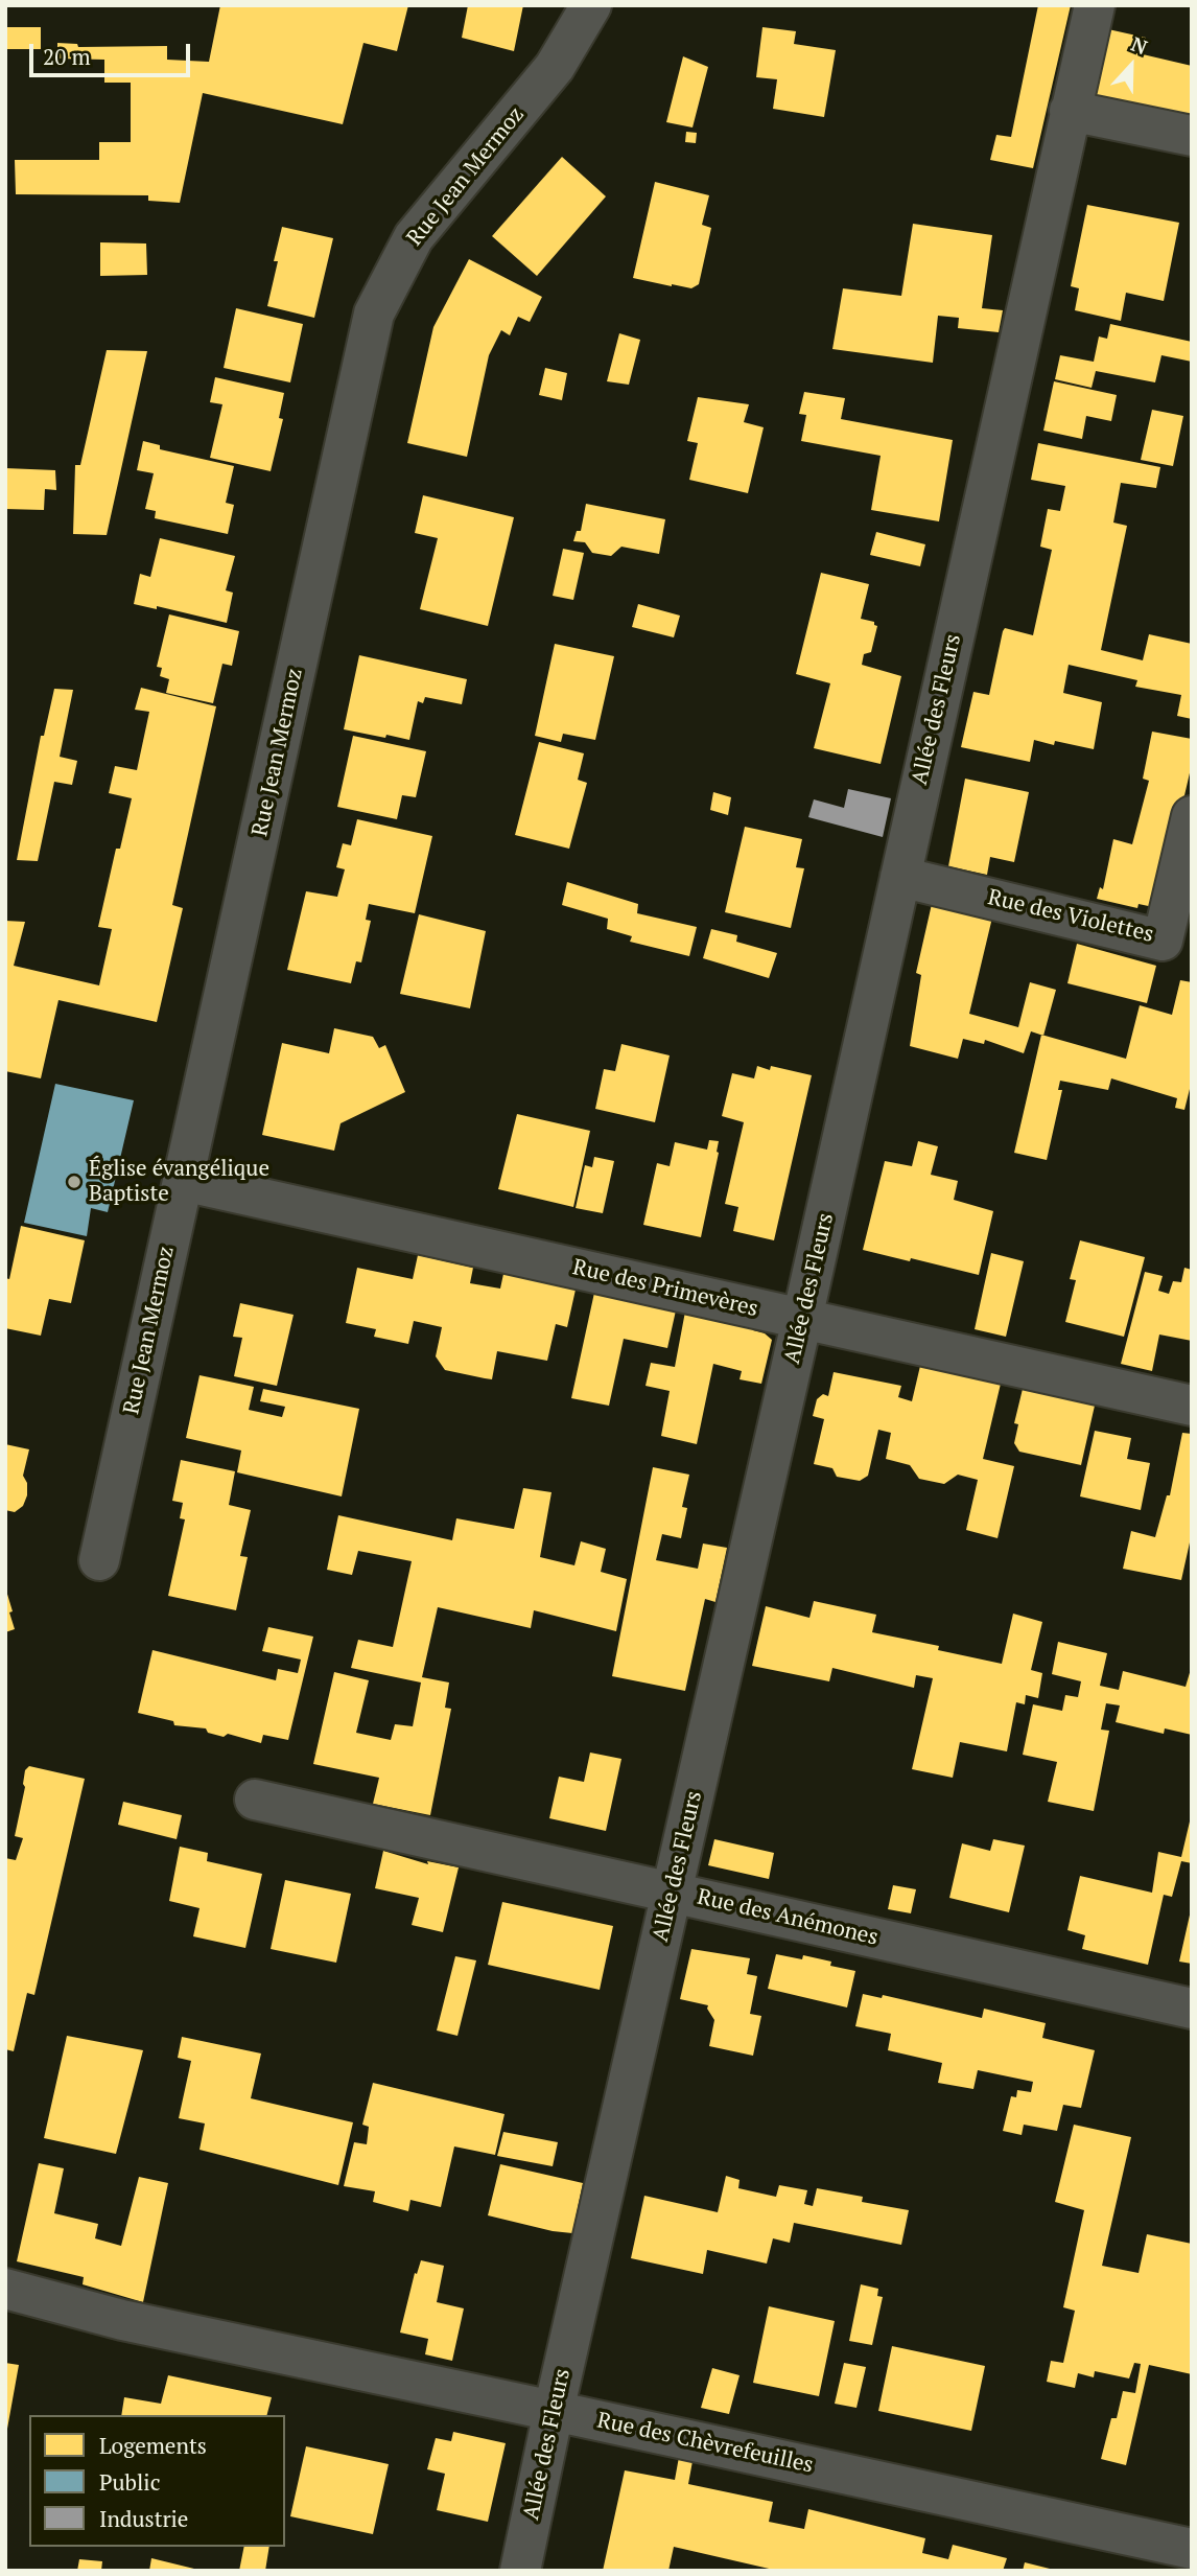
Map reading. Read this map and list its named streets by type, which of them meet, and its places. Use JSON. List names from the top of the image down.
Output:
{
  "streets": {
    "street": [
      "Rue Jean Mermoz",
      "Allée des Fleurs",
      "Rue des Violettes",
      "Rue des Primevères",
      "Rue des Anémones",
      "Rue des Chèvrefeuilles"
    ]
  },
  "crossings": [
    ["Rue Jean Mermoz", "Rue des Primevères"],
    ["Allée des Fleurs", "Rue des Violettes"],
    ["Allée des Fleurs", "Rue des Primevères"],
    ["Allée des Fleurs", "Rue des Anémones"],
    ["Allée des Fleurs", "Rue des Chèvrefeuilles"]
  ],
  "places": ["Église évangélique Baptiste"],
  "legend": ["Logements", "Public", "Industrie"],
  "scale_bar": "20 m",
  "north": "top"
}
